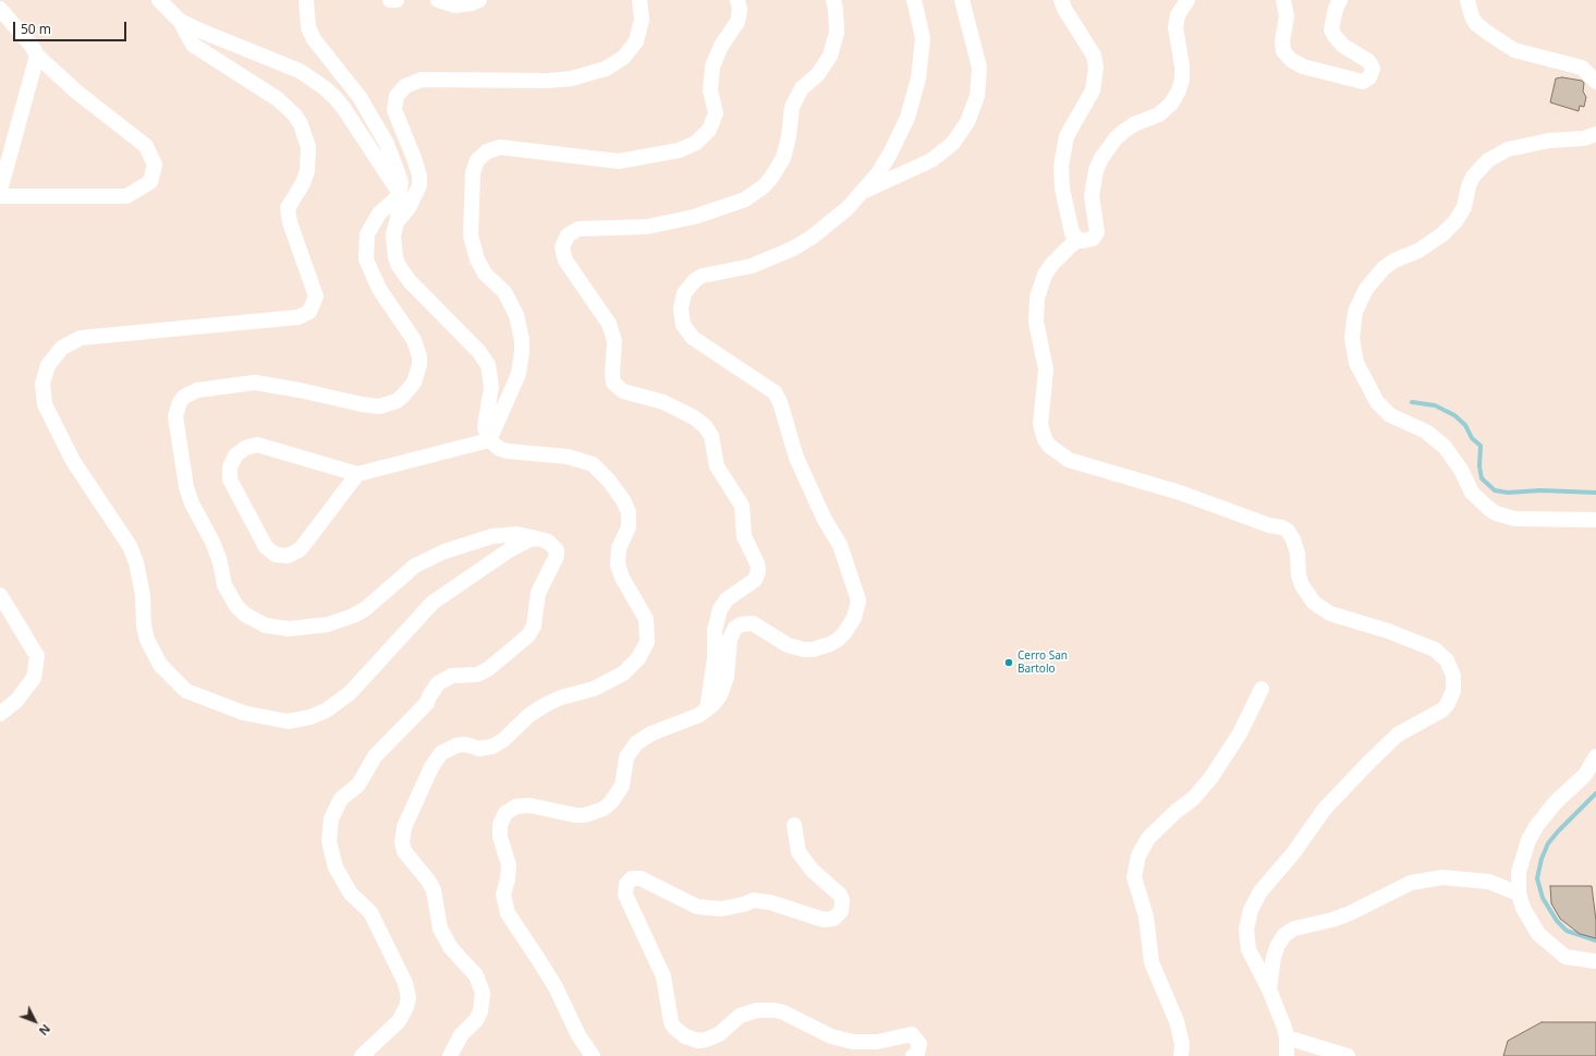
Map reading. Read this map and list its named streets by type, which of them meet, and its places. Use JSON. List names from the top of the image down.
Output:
{
  "places": ["Cerro San Bartolo"],
  "scale_bar": "50 m",
  "north": "bottom right"
}
